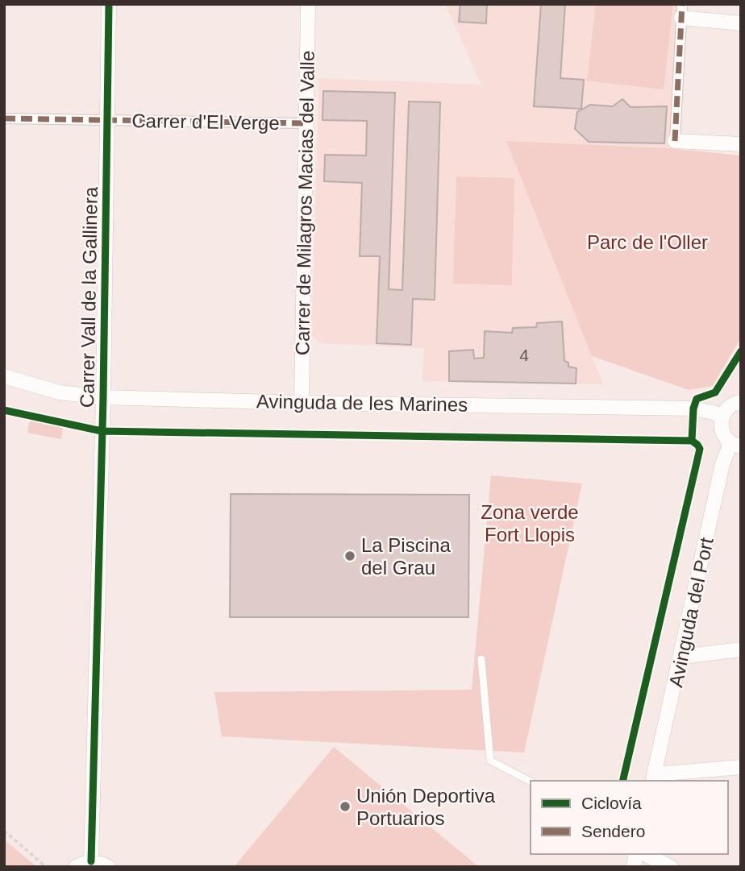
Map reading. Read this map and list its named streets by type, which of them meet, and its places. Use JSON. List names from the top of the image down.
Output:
{
  "streets": {
    "street": [
      "Carrer d'El Verge",
      "Carrer de Milagros Macias del Valle",
      "Carrer Vall de la Gallinera",
      "Avinguda de les Marines",
      "Avinguda del Port"
    ]
  },
  "crossings": [
    ["Carrer d'El Verge", "Carrer de Milagros Macias del Valle"],
    ["Carrer d'El Verge", "Carrer Vall de la Gallinera"],
    ["Carrer de Milagros Macias del Valle", "Avinguda de les Marines"],
    ["Carrer Vall de la Gallinera", "Avinguda de les Marines"]
  ],
  "parks": ["Parc de l'Oller", "Zona verde Fort Llopis"],
  "places": ["La Piscina del Grau", "Unión Deportiva Portuarios"],
  "house_numbers": ["4"],
  "legend": ["Ciclovía", "Sendero"]
}
